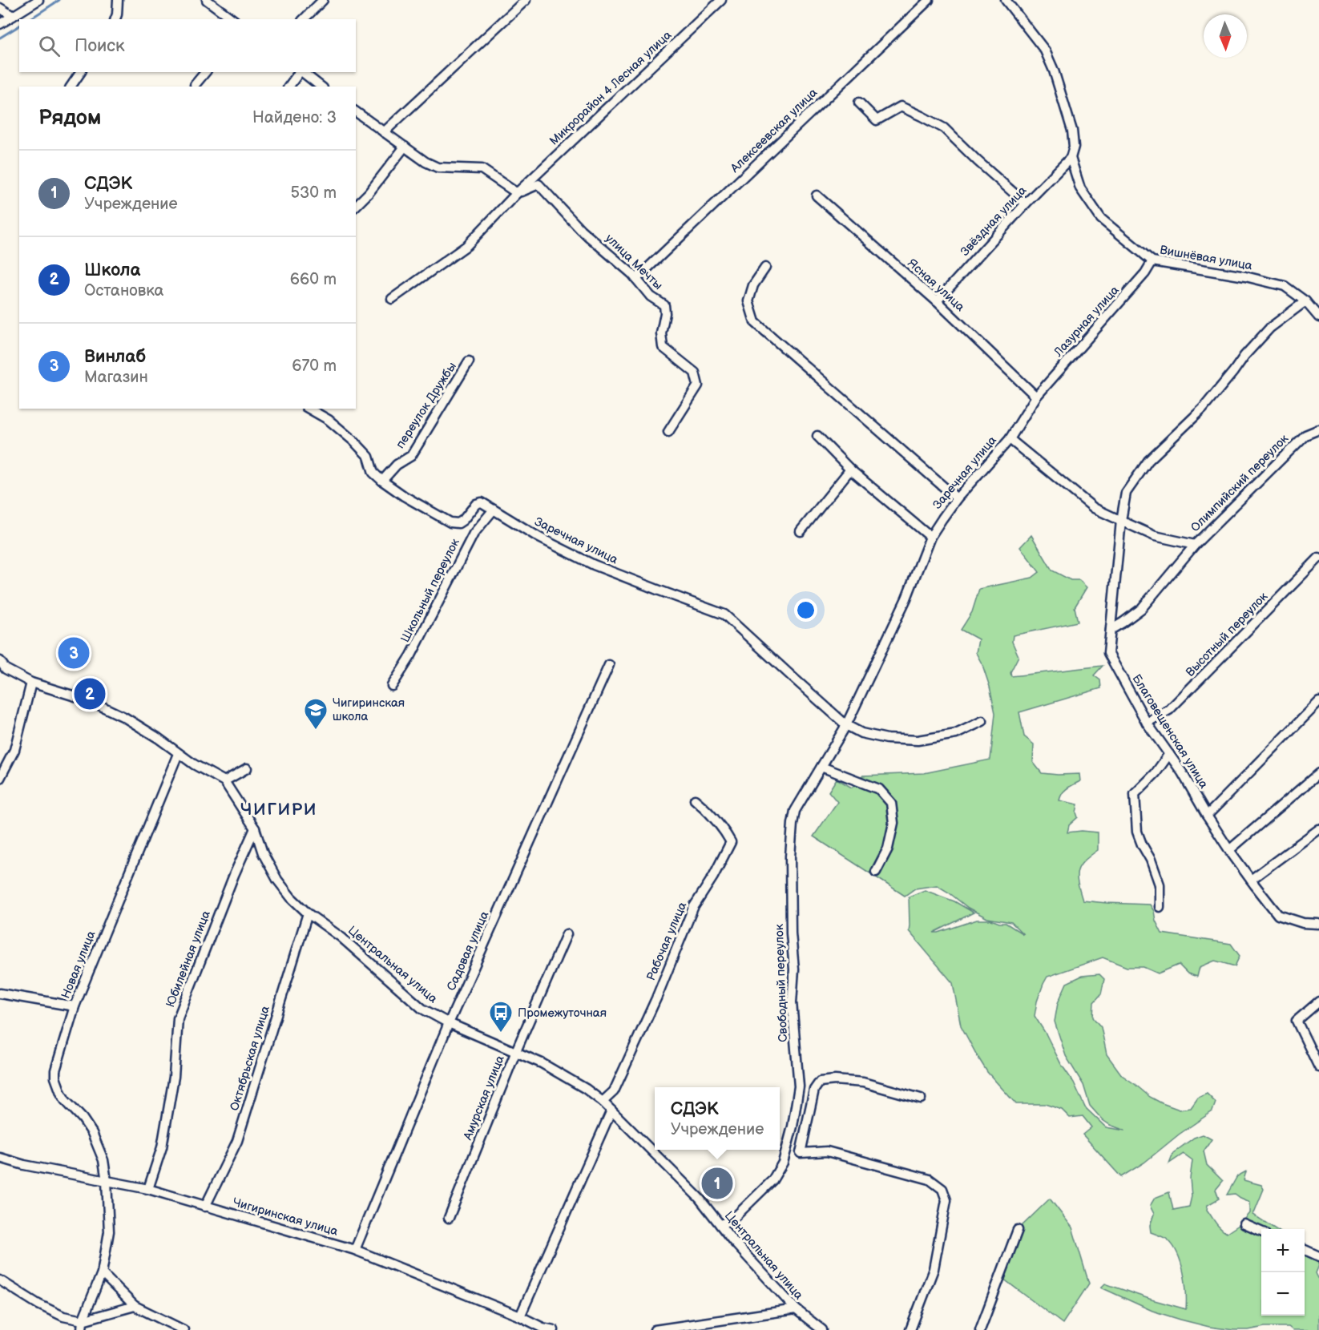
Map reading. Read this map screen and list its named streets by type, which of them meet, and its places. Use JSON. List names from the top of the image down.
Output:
{
  "streets": {
    "street": [
      "Микрорайон 4 Лесная улица",
      "Алексеевская улица",
      "Звёздная улица",
      "Вишнёвая улица",
      "улица Мечты",
      "Ясная улица",
      "Лазурная улица",
      "переулок Дружбы",
      "Заречная улица",
      "Олимпийский переулок",
      "Школьный переулок",
      "Высотный переулок",
      "Благовещенская улица",
      "Рабочая улица",
      "Садовая улица",
      "Юбилейная улица",
      "Новая улица",
      "Центральная улица",
      "Свободный переулок",
      "Октябрьская улица",
      "Амурская улица",
      "Чигиринская улица"
    ]
  },
  "crossings": [
    ["Микрорайон 4 Лесная улица", "улица Мечты"],
    ["Алексеевская улица", "улица Мечты"],
    ["Звёздная улица", "Вишнёвая улица"],
    ["Звёздная улица", "Ясная улица"],
    ["Вишнёвая улица", "Лазурная улица"],
    ["Вишнёвая улица", "Благовещенская улица"],
    ["Ясная улица", "Лазурная улица"],
    ["Ясная улица", "Заречная улица"],
    ["Лазурная улица", "Заречная улица"],
    ["переулок Дружбы", "Заречная улица"],
    ["Заречная улица", "Школьный переулок"],
    ["Заречная улица", "Свободный переулок"],
    ["Олимпийский переулок", "Благовещенская улица"],
    ["Высотный переулок", "Благовещенская улица"],
    ["Рабочая улица", "Центральная улица"],
    ["Садовая улица", "Центральная улица"],
    ["Садовая улица", "Чигиринская улица"],
    ["Юбилейная улица", "Центральная улица"],
    ["Юбилейная улица", "Чигиринская улица"],
    ["Новая улица", "Центральная улица"],
    ["Новая улица", "Чигиринская улица"],
    ["Центральная улица", "Свободный переулок"],
    ["Центральная улица", "Октябрьская улица"],
    ["Центральная улица", "Амурская улица"],
    ["Октябрьская улица", "Чигиринская улица"]
  ],
  "districts": ["ЧИГИРИ"],
  "places": {
    "school or university": ["Чигиринская школа"],
    "bus stop": ["Промежуточная"]
  },
  "north": "bottom",
  "page": {
    "search": "Поиск",
    "heading": ["Рядом", "Найдено: 3"],
    "list": [
      {
        "mark": "1",
        "name": "СДЭК",
        "note": "Учреждение",
        "value": "530 m"
      },
      {
        "mark": "2",
        "name": "Школа",
        "note": "Остановка",
        "value": "660 m"
      },
      {
        "mark": "3",
        "name": "Винлаб",
        "note": "Магазин",
        "value": "670 m"
      }
    ],
    "pins": ["3", "2", "1"],
    "popup": ["СДЭК", "Учреждение"],
    "map_buttons": ["+", "−"]
  }
}
